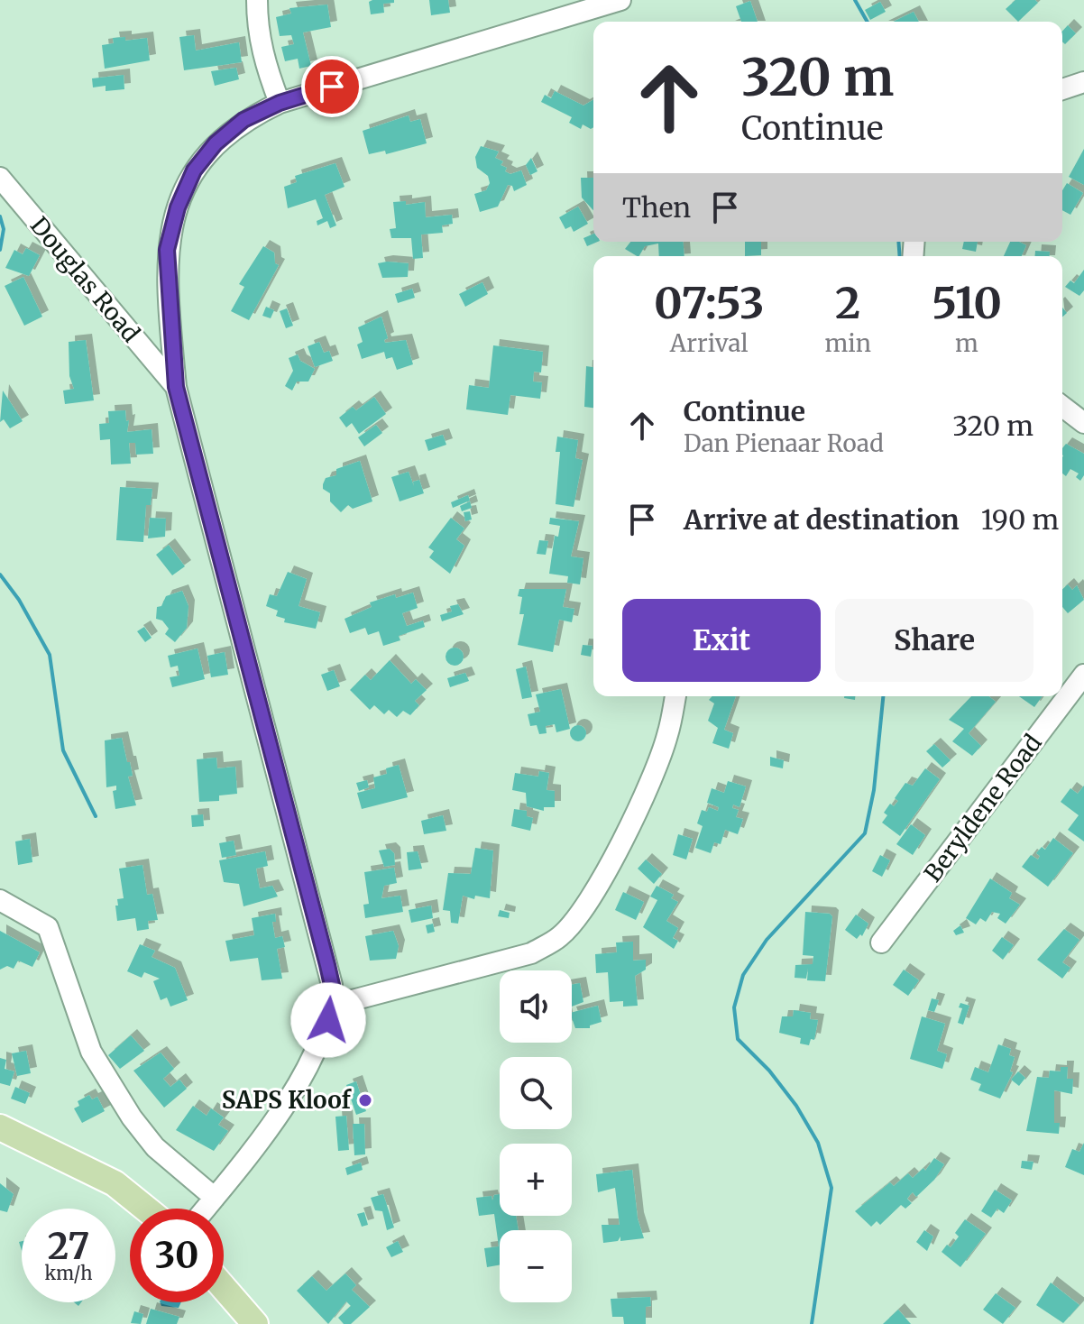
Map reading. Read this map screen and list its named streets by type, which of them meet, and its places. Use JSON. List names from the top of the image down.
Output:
{
  "streets": {
    "street": ["Douglas Road", "Beryldene Road"]
  },
  "places": ["SAPS Kloof"],
  "page": {
    "turn": ["320 m", "Continue"],
    "then": "Then",
    "eta": [
      "07:53",
      "Arrival",
      "2",
      "min",
      "510",
      "m"
    ],
    "list": [
      {
        "name": "Continue",
        "note": "Dan Pienaar Road",
        "value": "320 m"
      },
      {
        "name": "Arrive at destination",
        "value": "190 m"
      }
    ],
    "buttons": ["Exit", "Share"],
    "map_buttons": ["+", "−"],
    "speed": "27 km/h",
    "limit": "30"
  }
}
